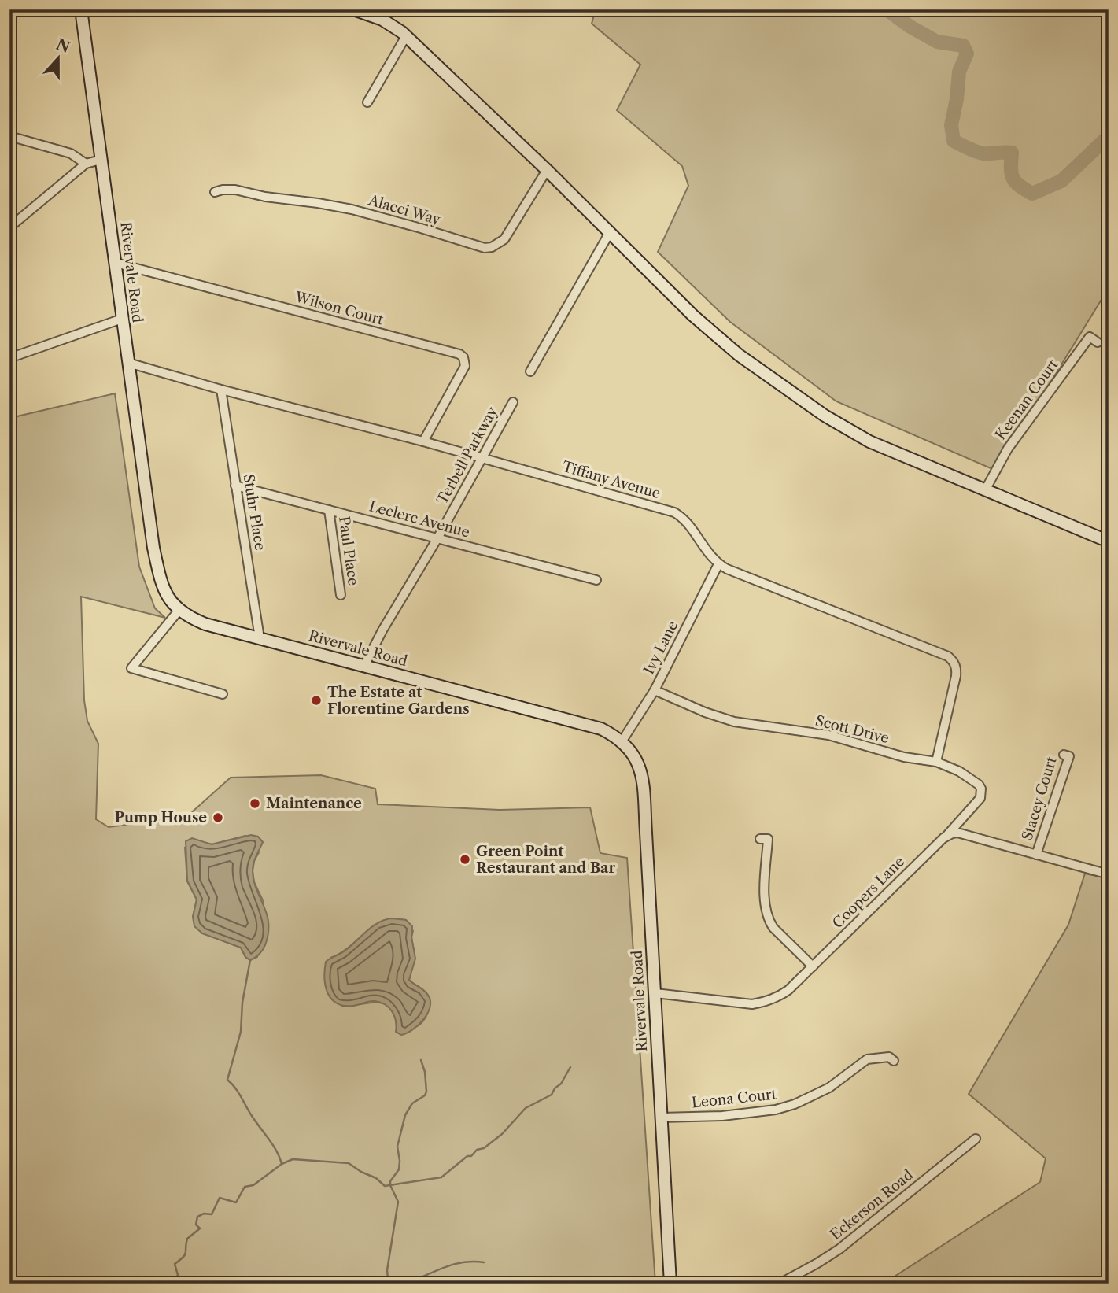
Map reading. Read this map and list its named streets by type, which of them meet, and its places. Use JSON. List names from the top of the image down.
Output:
{
  "streets": {
    "street": [
      "Alacci Way",
      "Rivervale Road",
      "Wilson Court",
      "Keenan Court",
      "Terbell Parkway",
      "Tiffany Avenue",
      "Stuhr Place",
      "Leclerc Avenue",
      "Paul Place",
      "Ivy Lane",
      "Scott Drive",
      "Stacey Court",
      "Coopers Lane",
      "Leona Court",
      "Eckerson Road"
    ]
  },
  "crossings": [
    ["Rivervale Road", "Wilson Court"],
    ["Rivervale Road", "Terbell Parkway"],
    ["Rivervale Road", "Tiffany Avenue"],
    ["Rivervale Road", "Stuhr Place"],
    ["Rivervale Road", "Ivy Lane"],
    ["Rivervale Road", "Coopers Lane"],
    ["Rivervale Road", "Leona Court"],
    ["Wilson Court", "Tiffany Avenue"],
    ["Terbell Parkway", "Tiffany Avenue"],
    ["Terbell Parkway", "Leclerc Avenue"],
    ["Tiffany Avenue", "Stuhr Place"],
    ["Tiffany Avenue", "Ivy Lane"],
    ["Tiffany Avenue", "Scott Drive"],
    ["Stuhr Place", "Leclerc Avenue"],
    ["Leclerc Avenue", "Paul Place"],
    ["Ivy Lane", "Scott Drive"],
    ["Scott Drive", "Coopers Lane"]
  ],
  "places": [
    "The Estate at Florentine Gardens",
    "Maintenance",
    "Pump House",
    "Green Point Restaurant and Bar"
  ],
  "north": "top"
}
